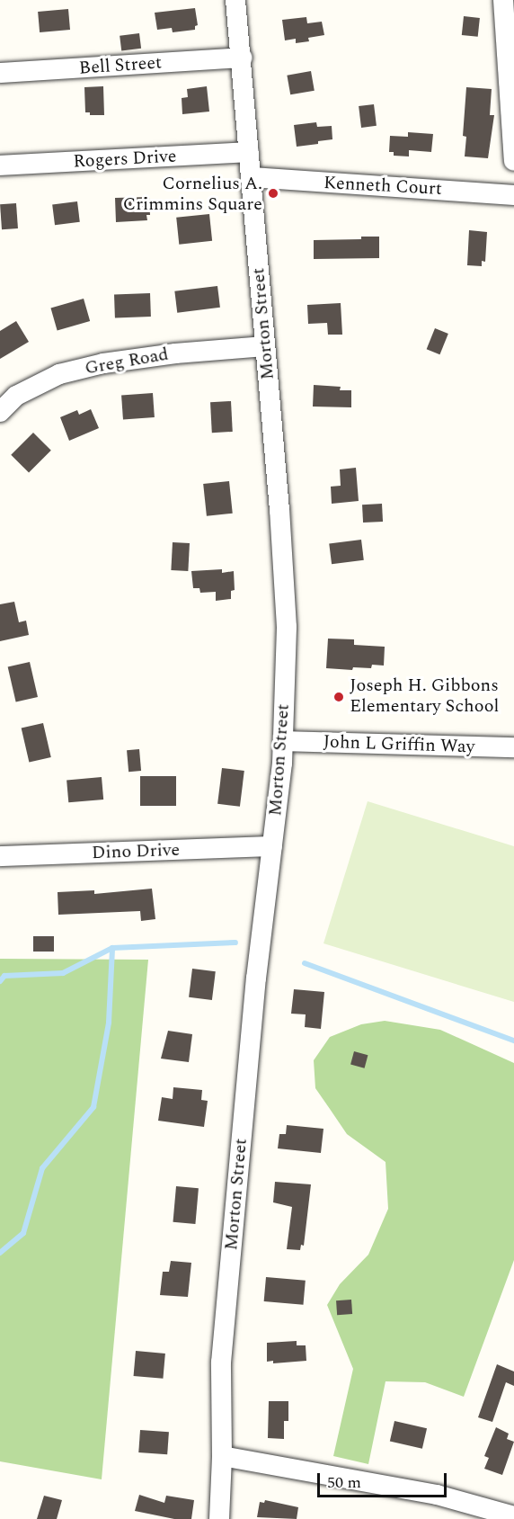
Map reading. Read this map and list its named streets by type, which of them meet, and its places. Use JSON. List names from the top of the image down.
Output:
{
  "streets": {
    "street": [
      "Bell Street",
      "Rogers Drive",
      "Kenneth Court",
      "Morton Street",
      "Greg Road",
      "John L Griffin Way",
      "Dino Drive"
    ]
  },
  "crossings": [
    ["Bell Street", "Morton Street"],
    ["Rogers Drive", "Morton Street"],
    ["Kenneth Court", "Morton Street"],
    ["Morton Street", "Greg Road"],
    ["Morton Street", "John L Griffin Way"],
    ["Morton Street", "Dino Drive"]
  ],
  "places": ["Cornelius A. Crimmins Square", "Joseph H. Gibbons Elementary School"],
  "scale_bar": "50 m"
}
